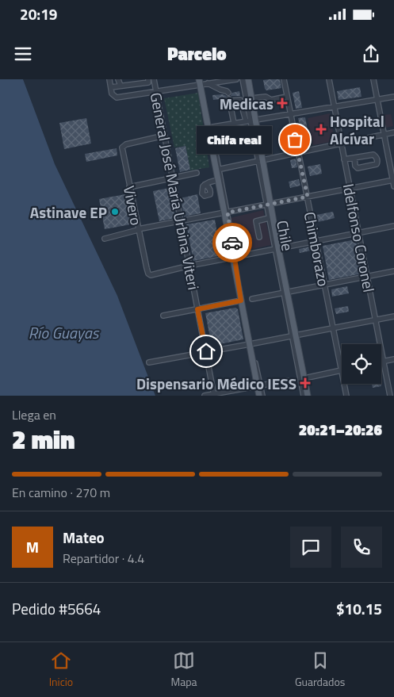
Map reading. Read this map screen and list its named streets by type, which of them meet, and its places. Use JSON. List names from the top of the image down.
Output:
{
  "streets": {
    "main road": ["Chile"],
    "street": [
      "General José María Urbina Viteri",
      "Vivero",
      "Idelfonso Coronel",
      "Chimborazo"
    ]
  },
  "crossings": [
    ["General José María Urbina Viteri", "Vivero"]
  ],
  "water": ["Río Guayas"],
  "places": {
    "health": ["Medicas", "Hospital Alcívar", "Dispensario Médico IESS"],
    "other": ["Chifa real", "Astinave EP"]
  },
  "page": {
    "status": "20:19",
    "header": "Parcelo",
    "bubble": "Chifa real",
    "heading": ["2 min", "Llega en", "20:21–20:26"],
    "panel": [
      "Mateo",
      "Repartidor · 4.4",
      "Pedido #5664",
      "$10.15"
    ],
    "bar": "En camino · 270 m",
    "round": "M",
    "tabs": ["Inicio", "Mapa", "Guardados"]
  }
}
